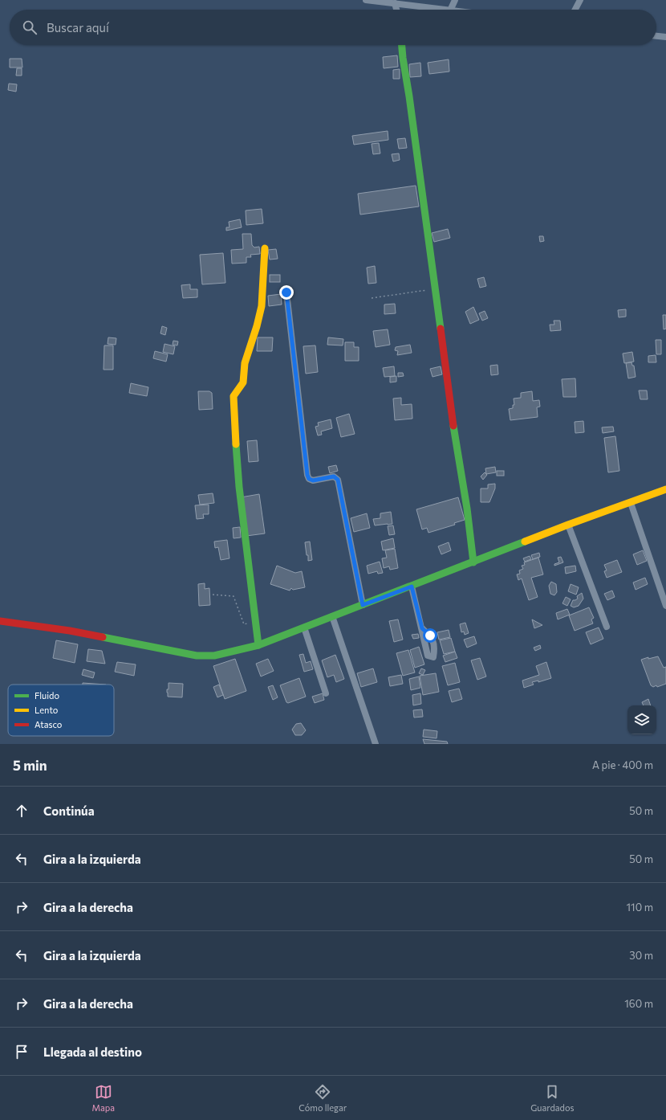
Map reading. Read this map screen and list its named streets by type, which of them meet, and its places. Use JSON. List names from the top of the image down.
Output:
{
  "legend": ["Fluido", "Lento", "Atasco"],
  "page": {
    "search": "Buscar aquí",
    "heading": ["5 min", "A pie · 400 m"],
    "list": [
      ["Continúa", "50 m"],
      ["Gira a la izquierda", "50 m"],
      ["Gira a la derecha", "110 m"],
      ["Gira a la izquierda", "30 m"],
      ["Gira a la derecha", "160 m"],
      "Llegada al destino"
    ],
    "nav": ["Mapa", "Cómo llegar", "Guardados"]
  }
}
